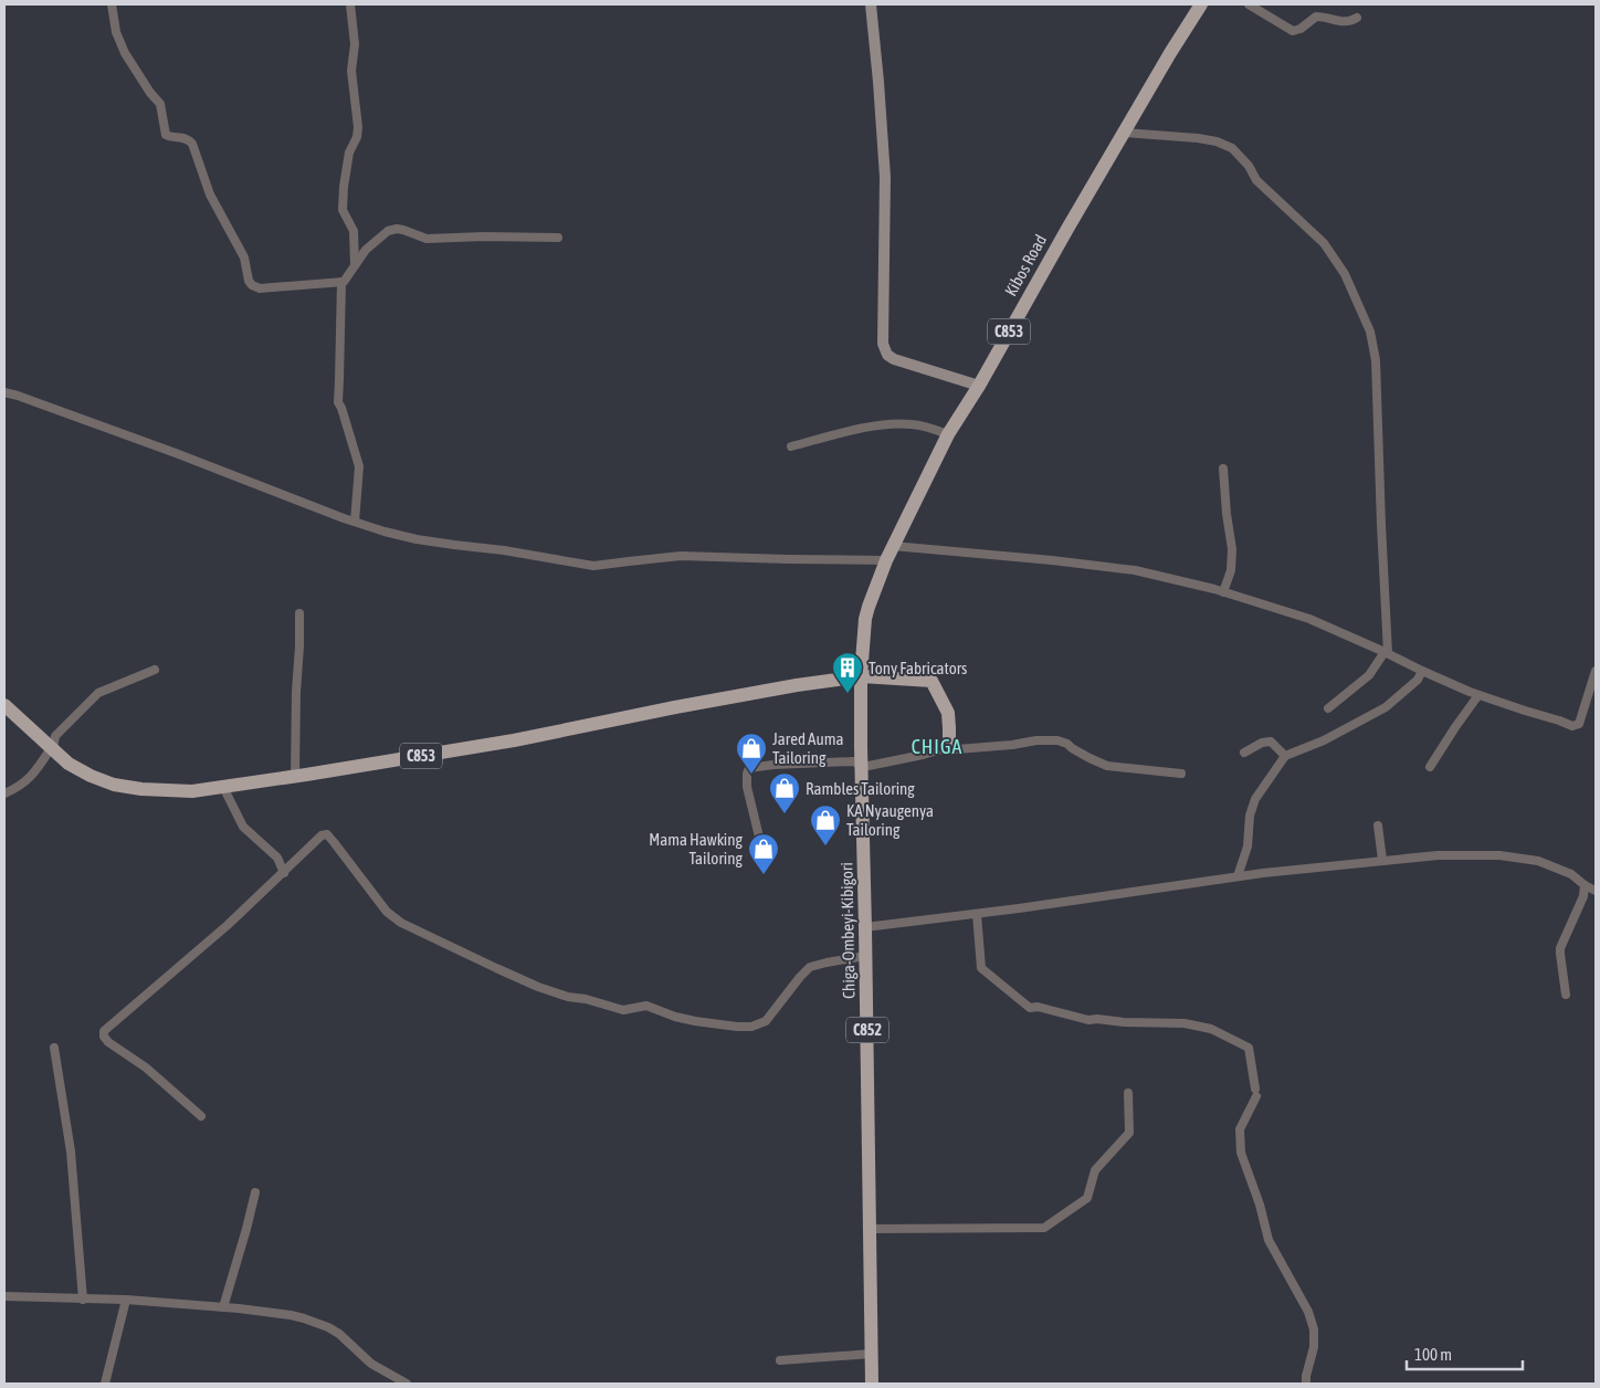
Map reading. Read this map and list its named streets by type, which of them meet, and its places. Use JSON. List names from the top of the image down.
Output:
{
  "streets": {
    "main road": [
      "Kibos Road",
      "C853",
      "Chiga-Ombeyi-Kibigori",
      "C852"
    ]
  },
  "crossings": [
    ["Kibos Road", "C853"],
    ["Kibos Road", "Chiga-Ombeyi-Kibigori"],
    ["C853", "Chiga-Ombeyi-Kibigori"]
  ],
  "districts": ["CHIGA"],
  "places": {
    "building": ["Tony Fabricators"],
    "shop": [
      "Jared Auma Tailoring",
      "Rambles Tailoring",
      "KA Nyaugenya Tailoring",
      "Mama Hawking Tailoring"
    ]
  },
  "scale_bar": "100 m"
}
